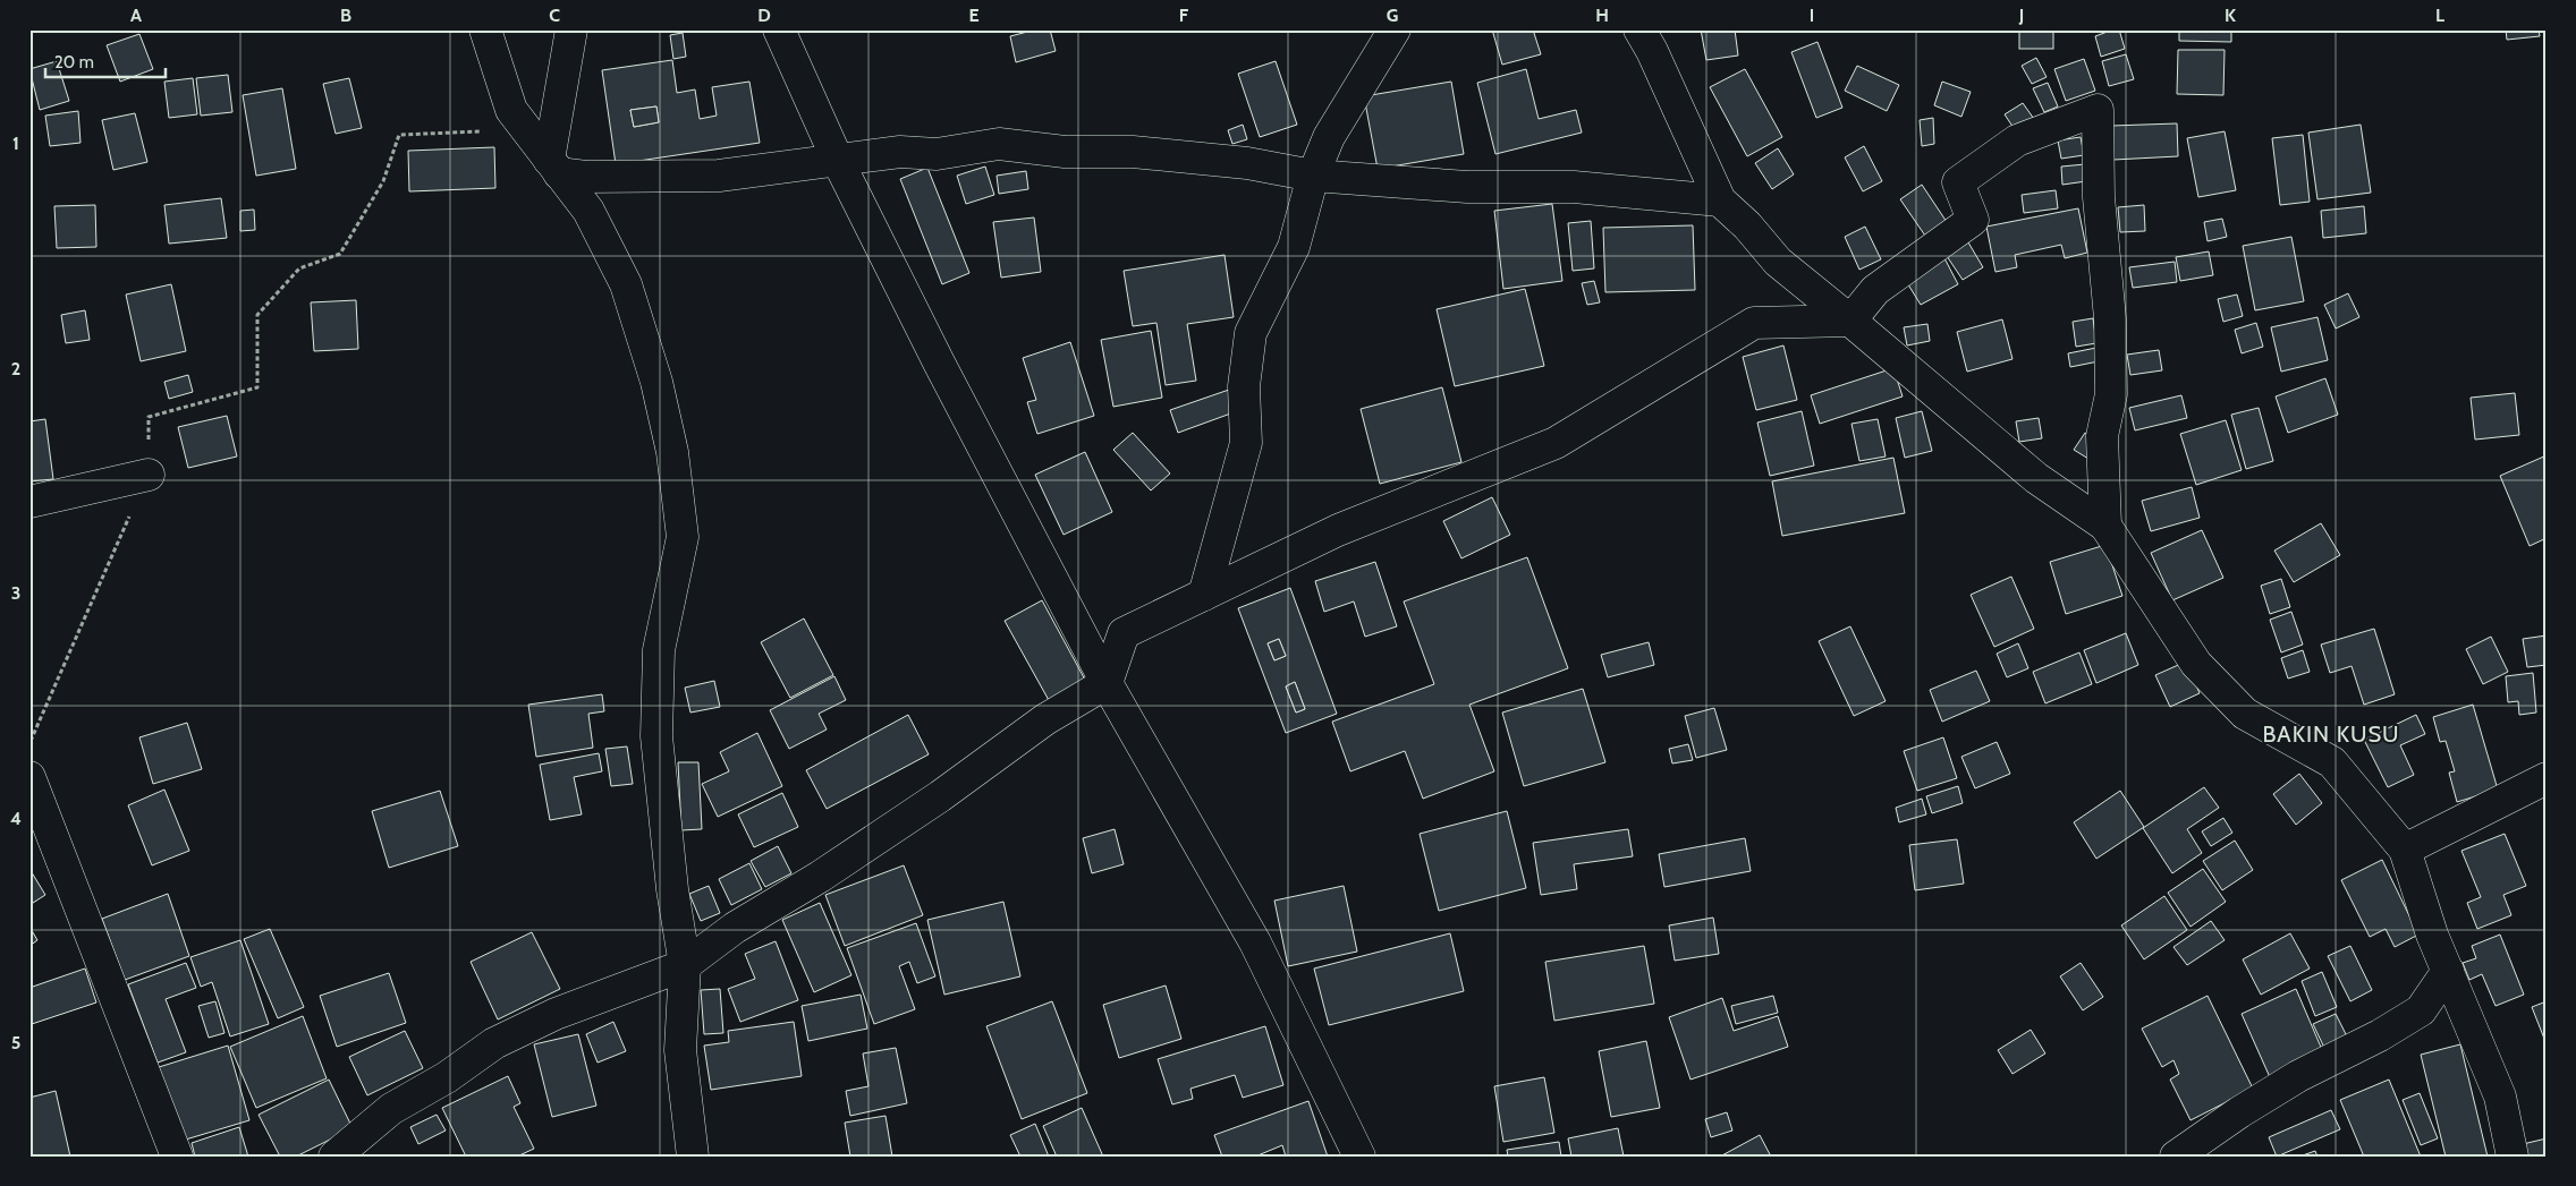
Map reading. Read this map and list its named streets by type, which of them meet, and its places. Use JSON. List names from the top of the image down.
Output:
{
  "districts": ["BAKIN KUSU"],
  "scale_bar": "20 m",
  "grid": {
    "columns": [
      "A",
      "B",
      "C",
      "D",
      "E",
      "F",
      "G",
      "H",
      "I",
      "J",
      "K",
      "L"
    ],
    "rows": [
      "1",
      "2",
      "3",
      "4",
      "5"
    ]
  }
}
